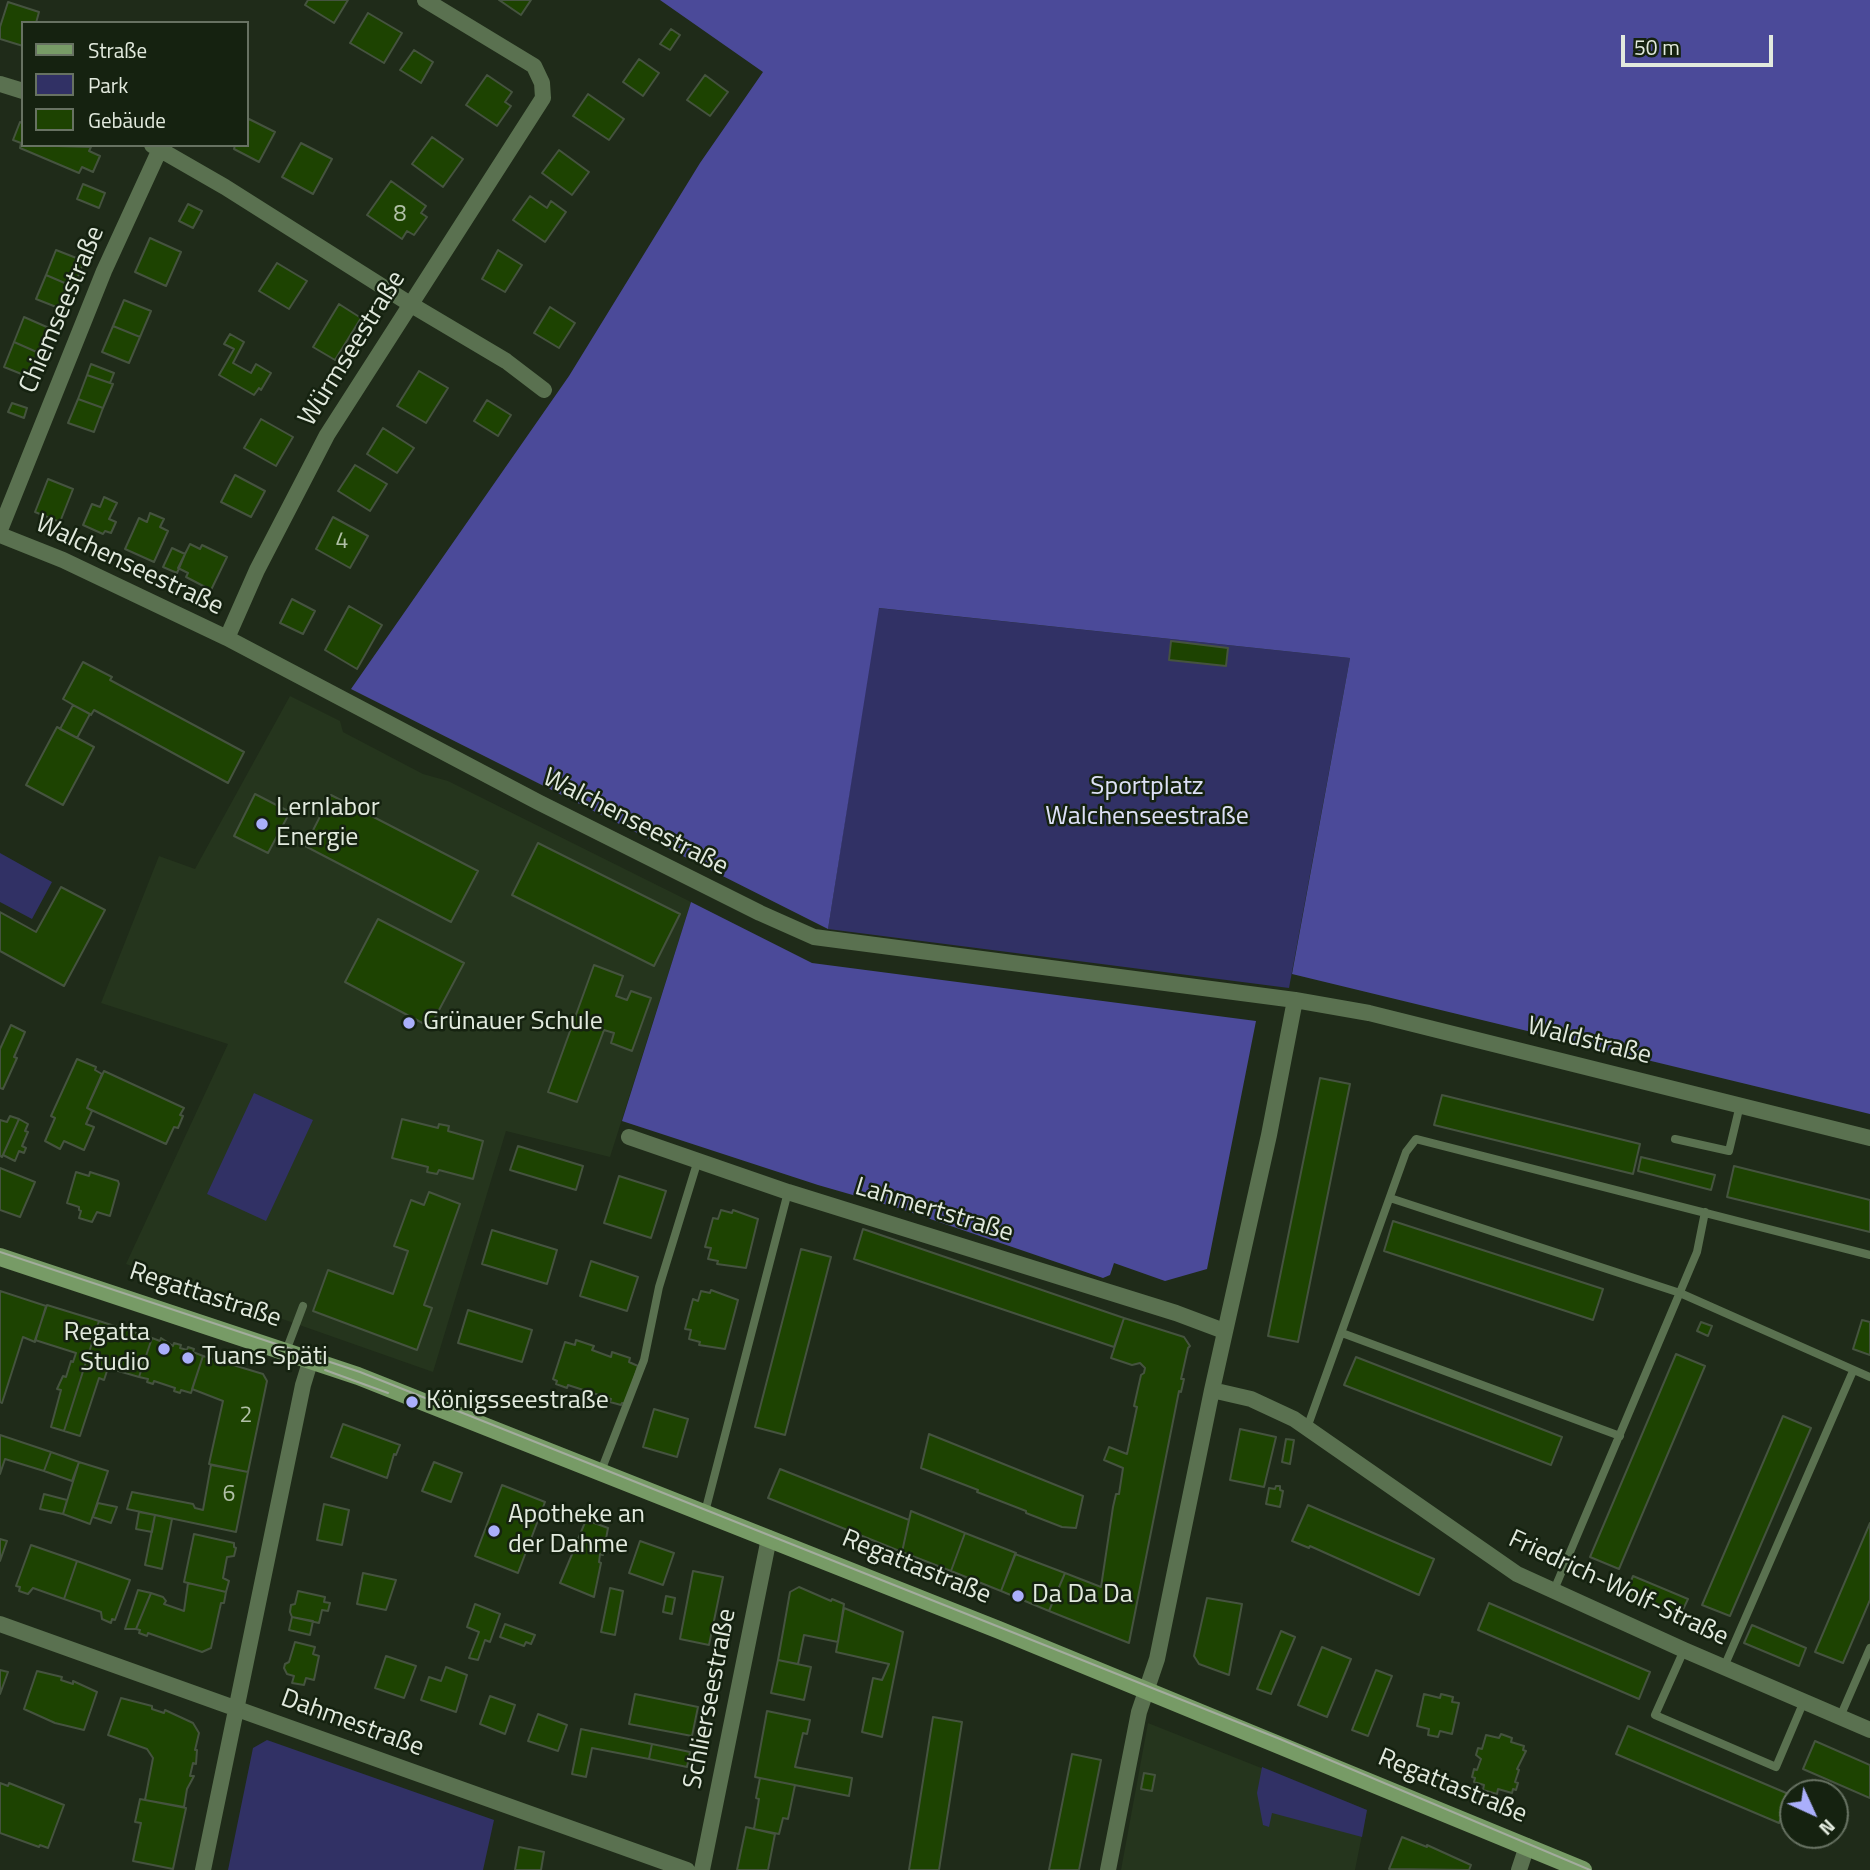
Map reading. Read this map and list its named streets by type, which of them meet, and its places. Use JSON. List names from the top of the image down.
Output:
{
  "streets": {
    "main road": ["Regattastraße"],
    "street": [
      "Chiemseestraße",
      "Würmseestraße",
      "Walchenseestraße",
      "Waldstraße",
      "Lahmertstraße",
      "Friedrich-Wolf-Straße",
      "Schlierseestraße",
      "Dahmestraße"
    ]
  },
  "crossings": [
    ["Chiemseestraße", "Walchenseestraße"],
    ["Würmseestraße", "Walchenseestraße"],
    ["Walchenseestraße", "Waldstraße"],
    ["Regattastraße", "Schlierseestraße"]
  ],
  "parks": ["Sportplatz Walchenseestraße"],
  "places": [
    "Lernlabor Energie",
    "Grünauer Schule",
    "Regatta Studio",
    "Tuans Späti",
    "Königsseestraße",
    "Apotheke an der Dahme",
    "Da Da Da"
  ],
  "house_numbers": [
    "8",
    "4",
    "2",
    "6"
  ],
  "legend": ["Straße", "Park", "Gebäude"],
  "scale_bar": "50 m",
  "north": "bottom right"
}
